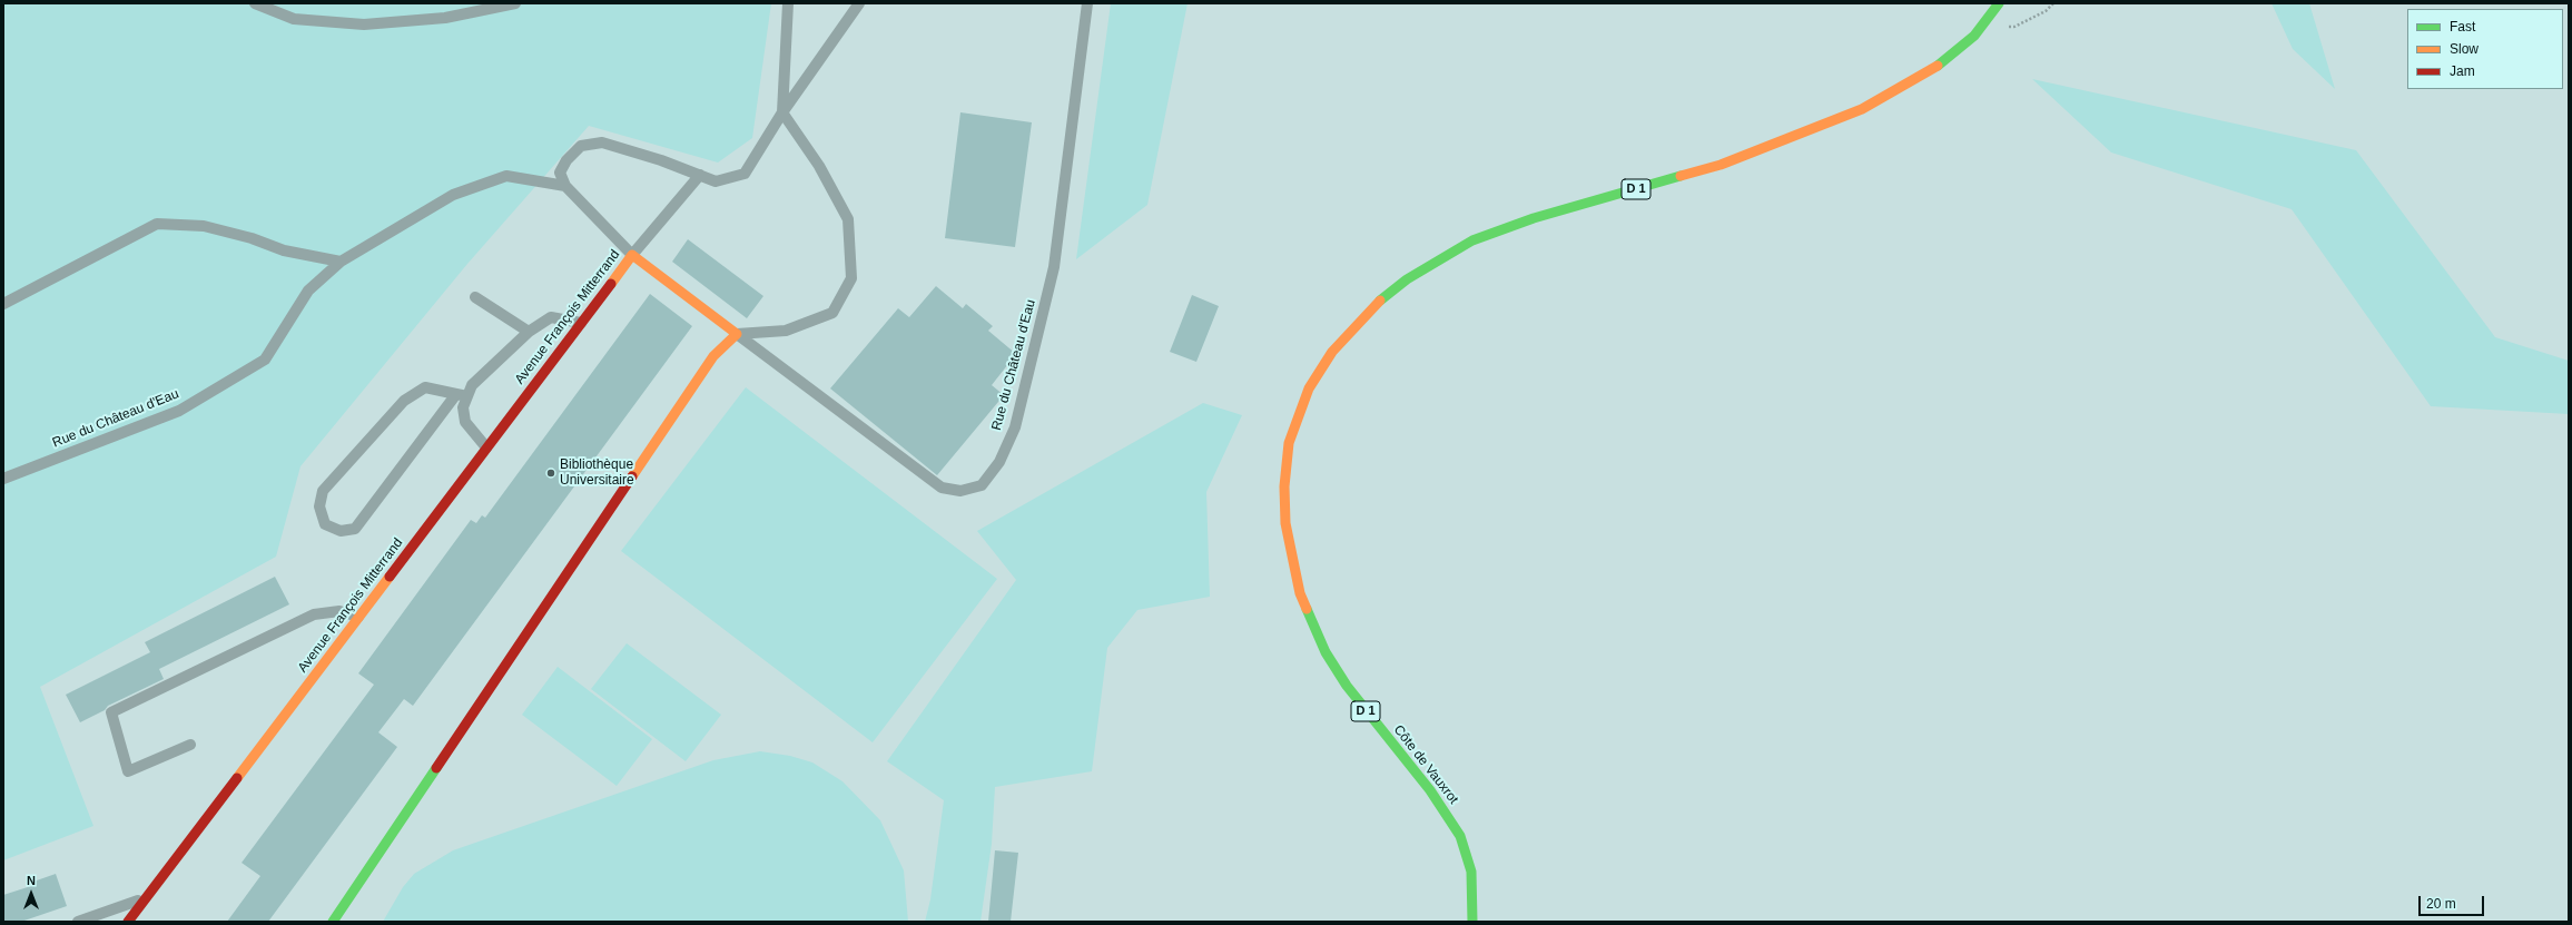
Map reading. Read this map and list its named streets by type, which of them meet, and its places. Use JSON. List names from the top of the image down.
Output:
{
  "streets": {
    "street": ["D 1", "Avenue François Mitterrand", "Côte de Vauxrot"],
    "lane": ["Rue du Château d'Eau"]
  },
  "crossings": [
    ["D 1", "Côte de Vauxrot"],
    ["Avenue François Mitterrand", "Rue du Château d'Eau"]
  ],
  "places": ["Bibliothèque Universitaire"],
  "legend": ["Fast", "Slow", "Jam"],
  "scale_bar": "20 m",
  "north": "top"
}
